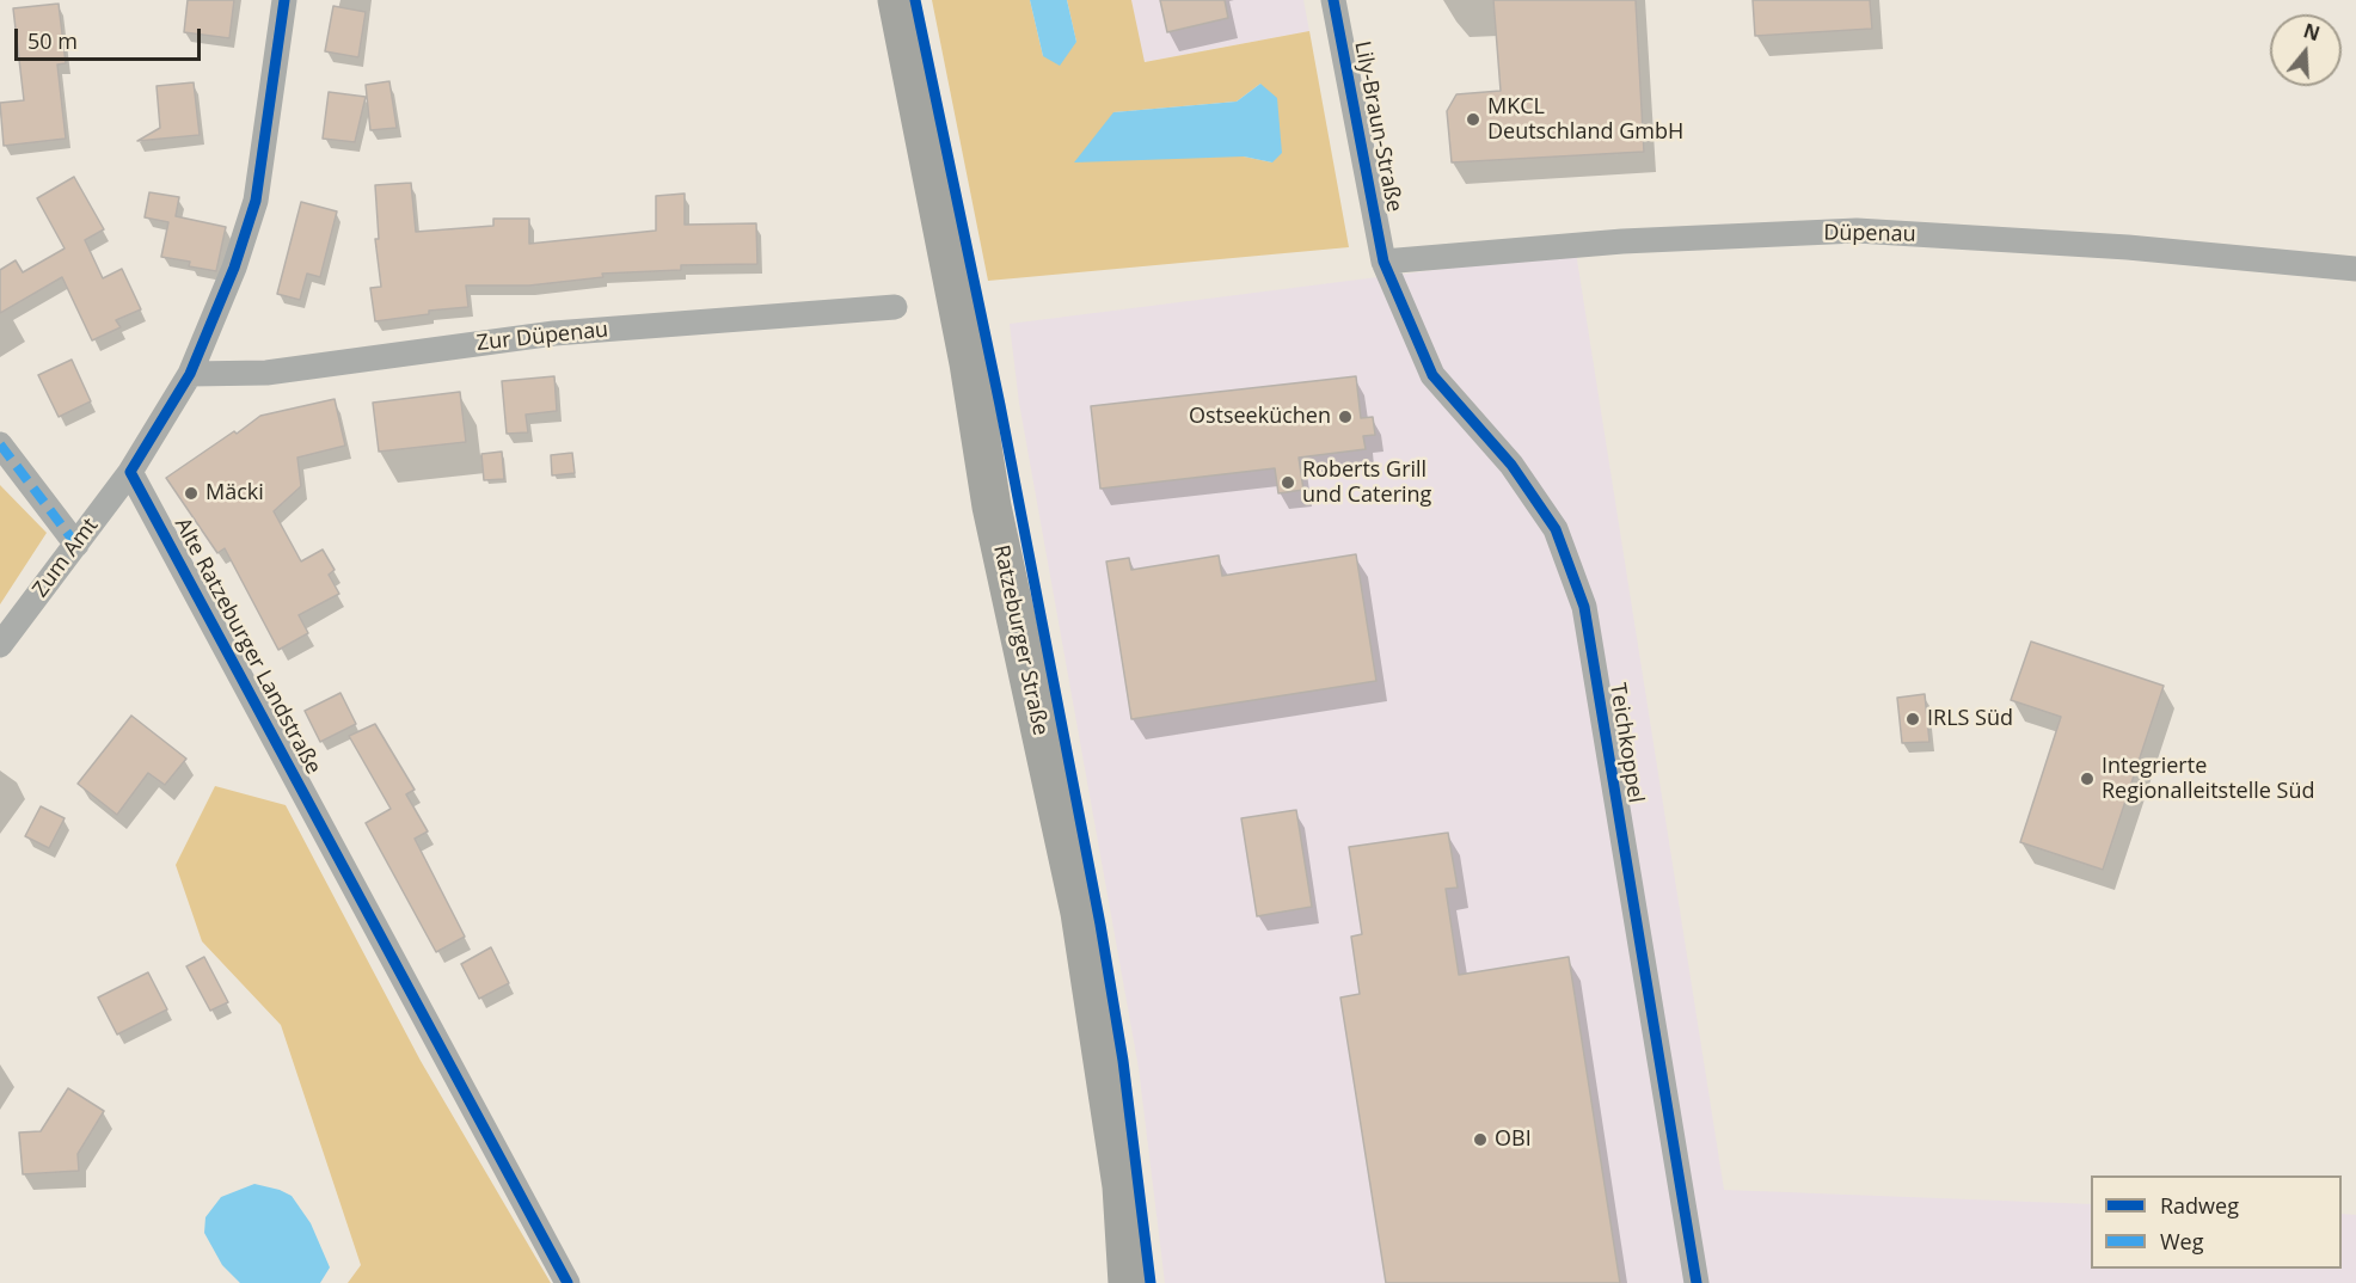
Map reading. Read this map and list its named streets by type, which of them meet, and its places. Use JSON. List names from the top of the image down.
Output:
{
  "streets": {
    "main road": ["Ratzeburger Straße"],
    "street": [
      "Lily-Braun-Straße",
      "Düpenau",
      "Zur Düpenau",
      "Zum Amt",
      "Alte Ratzeburger Landstraße",
      "Teichkoppel"
    ]
  },
  "crossings": [
    ["Lily-Braun-Straße", "Düpenau"],
    ["Lily-Braun-Straße", "Teichkoppel"],
    ["Düpenau", "Teichkoppel"],
    ["Zum Amt", "Alte Ratzeburger Landstraße"]
  ],
  "places": [
    "MKCL Deutschland GmbH",
    "Ostseeküchen",
    "Roberts Grill und Catering",
    "Mäcki",
    "IRLS Süd",
    "Integrierte Regionalleitstelle Süd",
    "OBI"
  ],
  "legend": ["Radweg", "Weg"],
  "scale_bar": "50 m",
  "north": "top"
}
